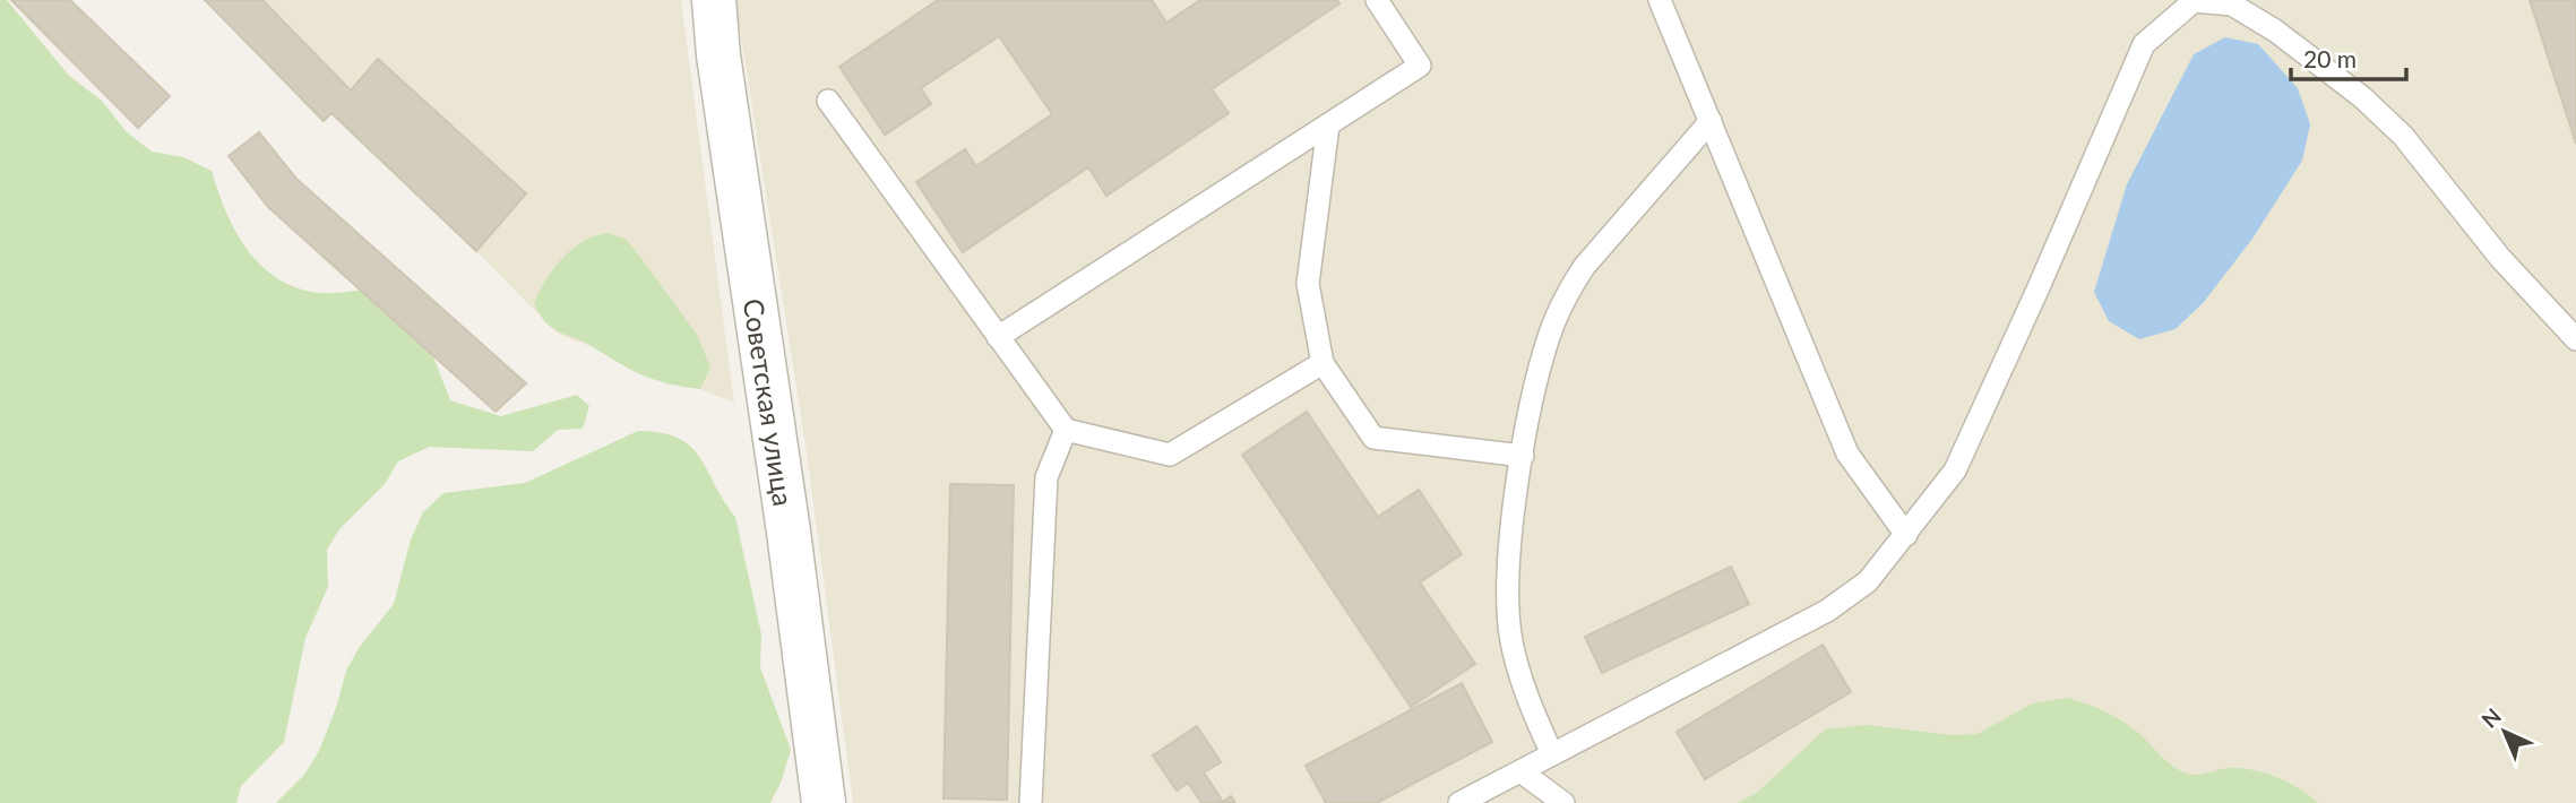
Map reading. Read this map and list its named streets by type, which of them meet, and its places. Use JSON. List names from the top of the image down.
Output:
{
  "streets": {
    "street": ["Советская улица"]
  },
  "scale_bar": "20 m",
  "north": "top left"
}
